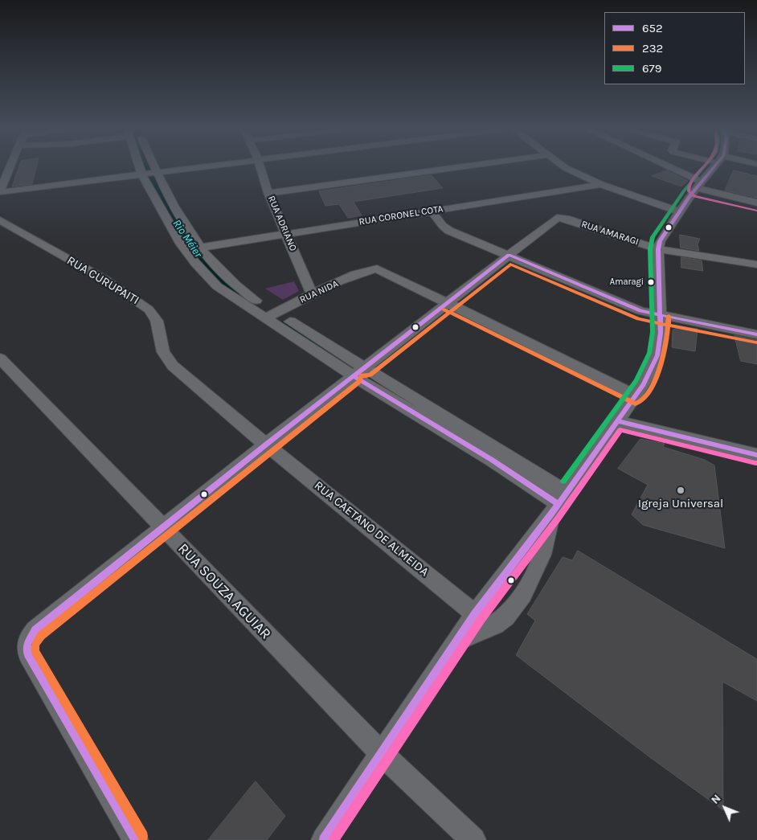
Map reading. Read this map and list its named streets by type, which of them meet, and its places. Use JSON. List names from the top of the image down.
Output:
{
  "streets": {
    "street": [
      "RUA CORONEL COTA",
      "RUA ADRIANO",
      "RUA AMARAGI",
      "RUA CURUPAITI",
      "RUA NIDA",
      "RUA CAETANO DE ALMEIDA",
      "RUA SOUZA AGUIAR"
    ]
  },
  "crossings": [
    ["RUA CORONEL COTA", "RUA ADRIANO"],
    ["RUA ADRIANO", "RUA NIDA"],
    ["RUA CURUPAITI", "RUA CAETANO DE ALMEIDA"]
  ],
  "water": ["Rio Méier"],
  "places": ["Amaragi", "Igreja Universal"],
  "lines": ["transit line 652", "transit line 679", "transit line 232"],
  "legend": ["652", "232", "679"],
  "north": "top left"
}
